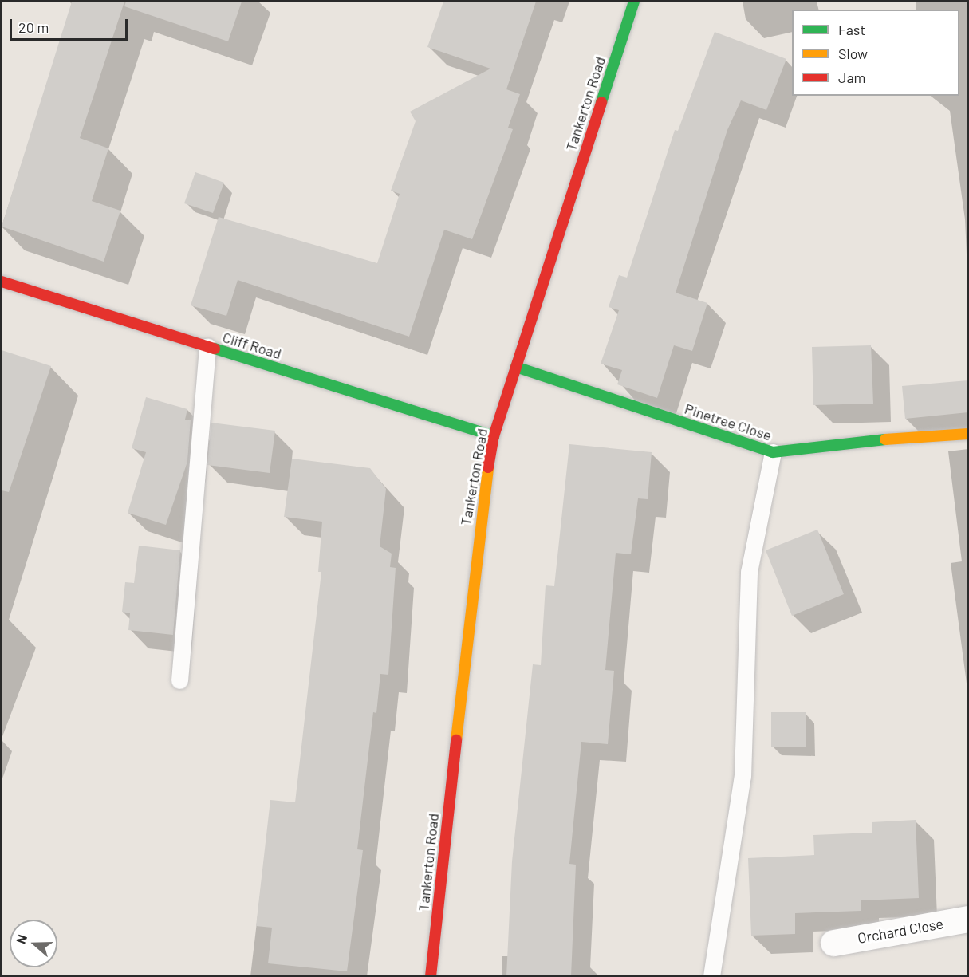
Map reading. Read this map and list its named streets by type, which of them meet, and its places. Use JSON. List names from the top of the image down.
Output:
{
  "streets": {
    "main road": ["Tankerton Road", "Cliff Road", "Pinetree Close"],
    "street": ["Orchard Close"]
  },
  "crossings": [
    ["Tankerton Road", "Cliff Road"],
    ["Tankerton Road", "Pinetree Close"]
  ],
  "legend": ["Fast", "Slow", "Jam"],
  "scale_bar": "20 m",
  "north": "left"
}
